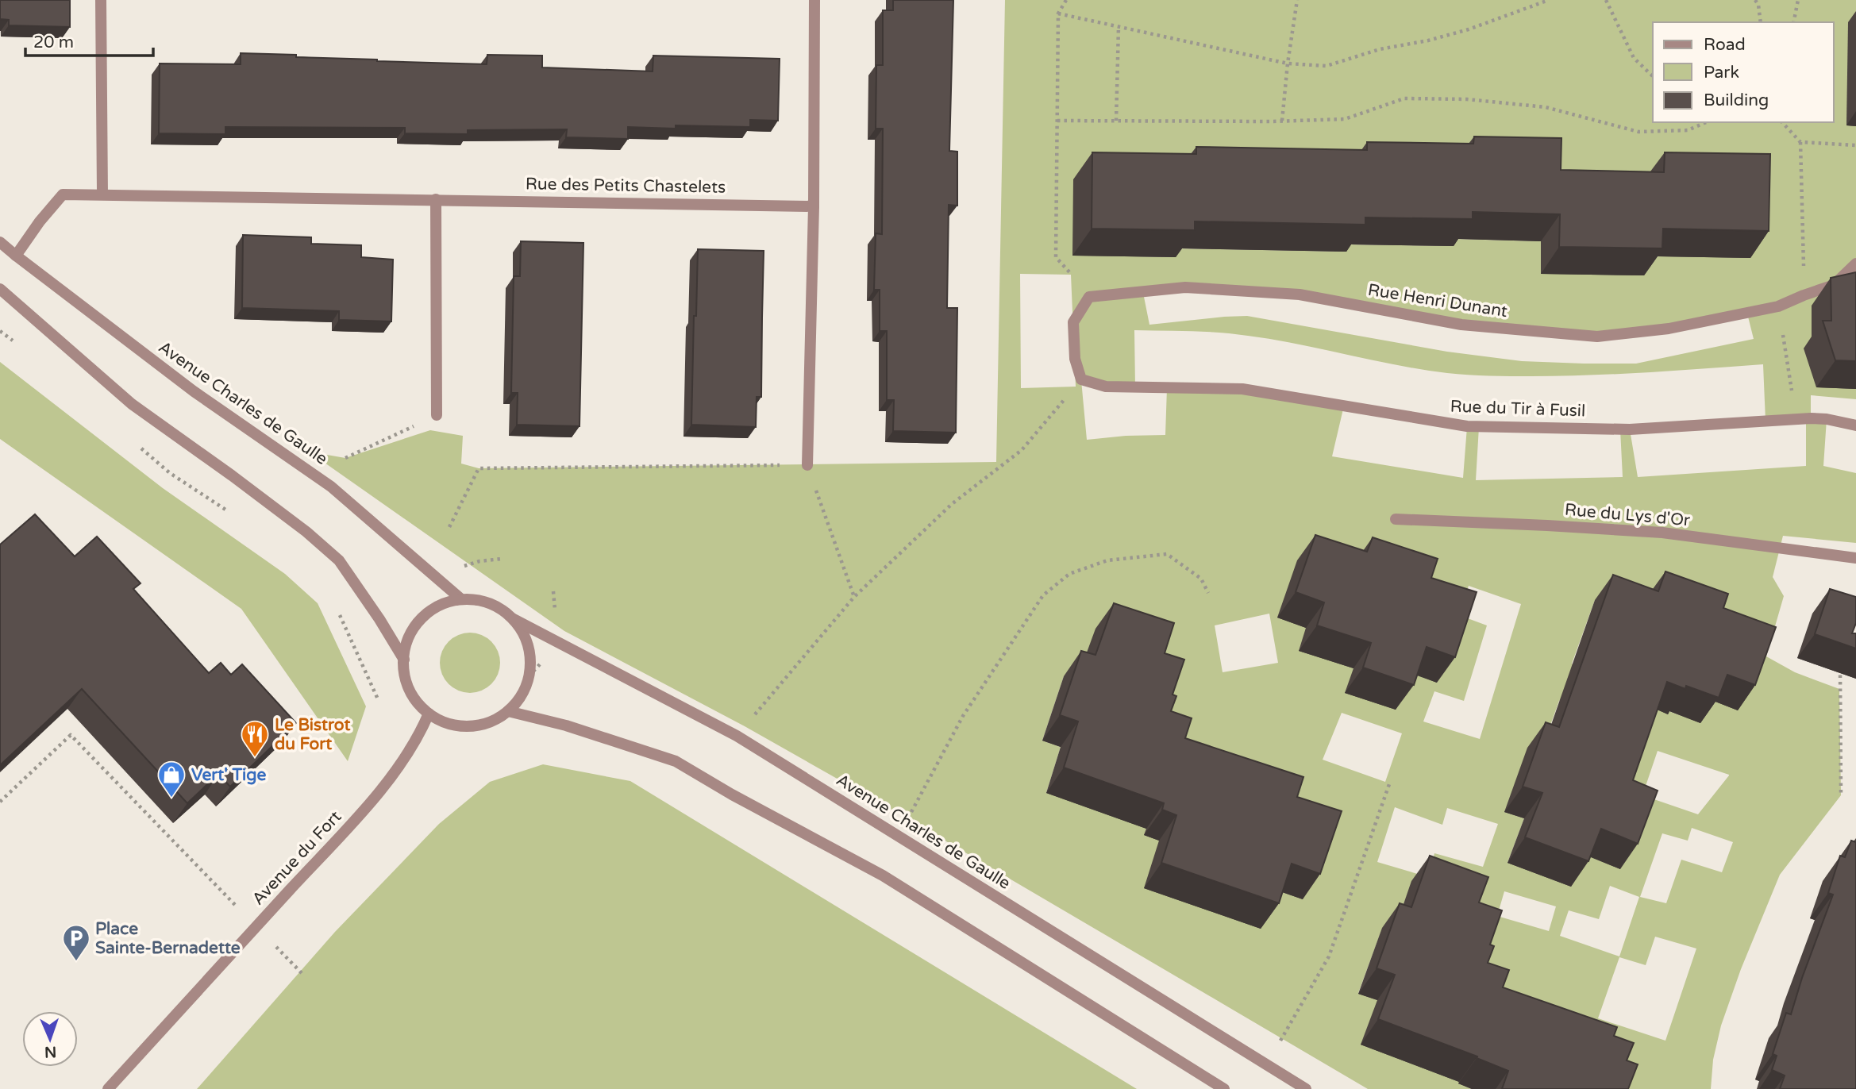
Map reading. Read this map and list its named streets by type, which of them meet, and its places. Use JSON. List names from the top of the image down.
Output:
{
  "streets": {
    "street": [
      "Rue des Petits Chastelets",
      "Rue Henri Dunant",
      "Avenue Charles de Gaulle",
      "Rue du Tir à Fusil",
      "Rue du Lys d'Or",
      "Avenue du Fort"
    ]
  },
  "crossings": [
    ["Rue des Petits Chastelets", "Avenue Charles de Gaulle"],
    ["Avenue Charles de Gaulle", "Avenue du Fort"]
  ],
  "places": {
    "restaurant": ["Le Bistrot du Fort"],
    "shop": ["Vert' Tige"],
    "parking": ["Place Sainte-Bernadette"]
  },
  "legend": ["Road", "Park", "Building"],
  "scale_bar": "20 m",
  "north": "bottom"
}
